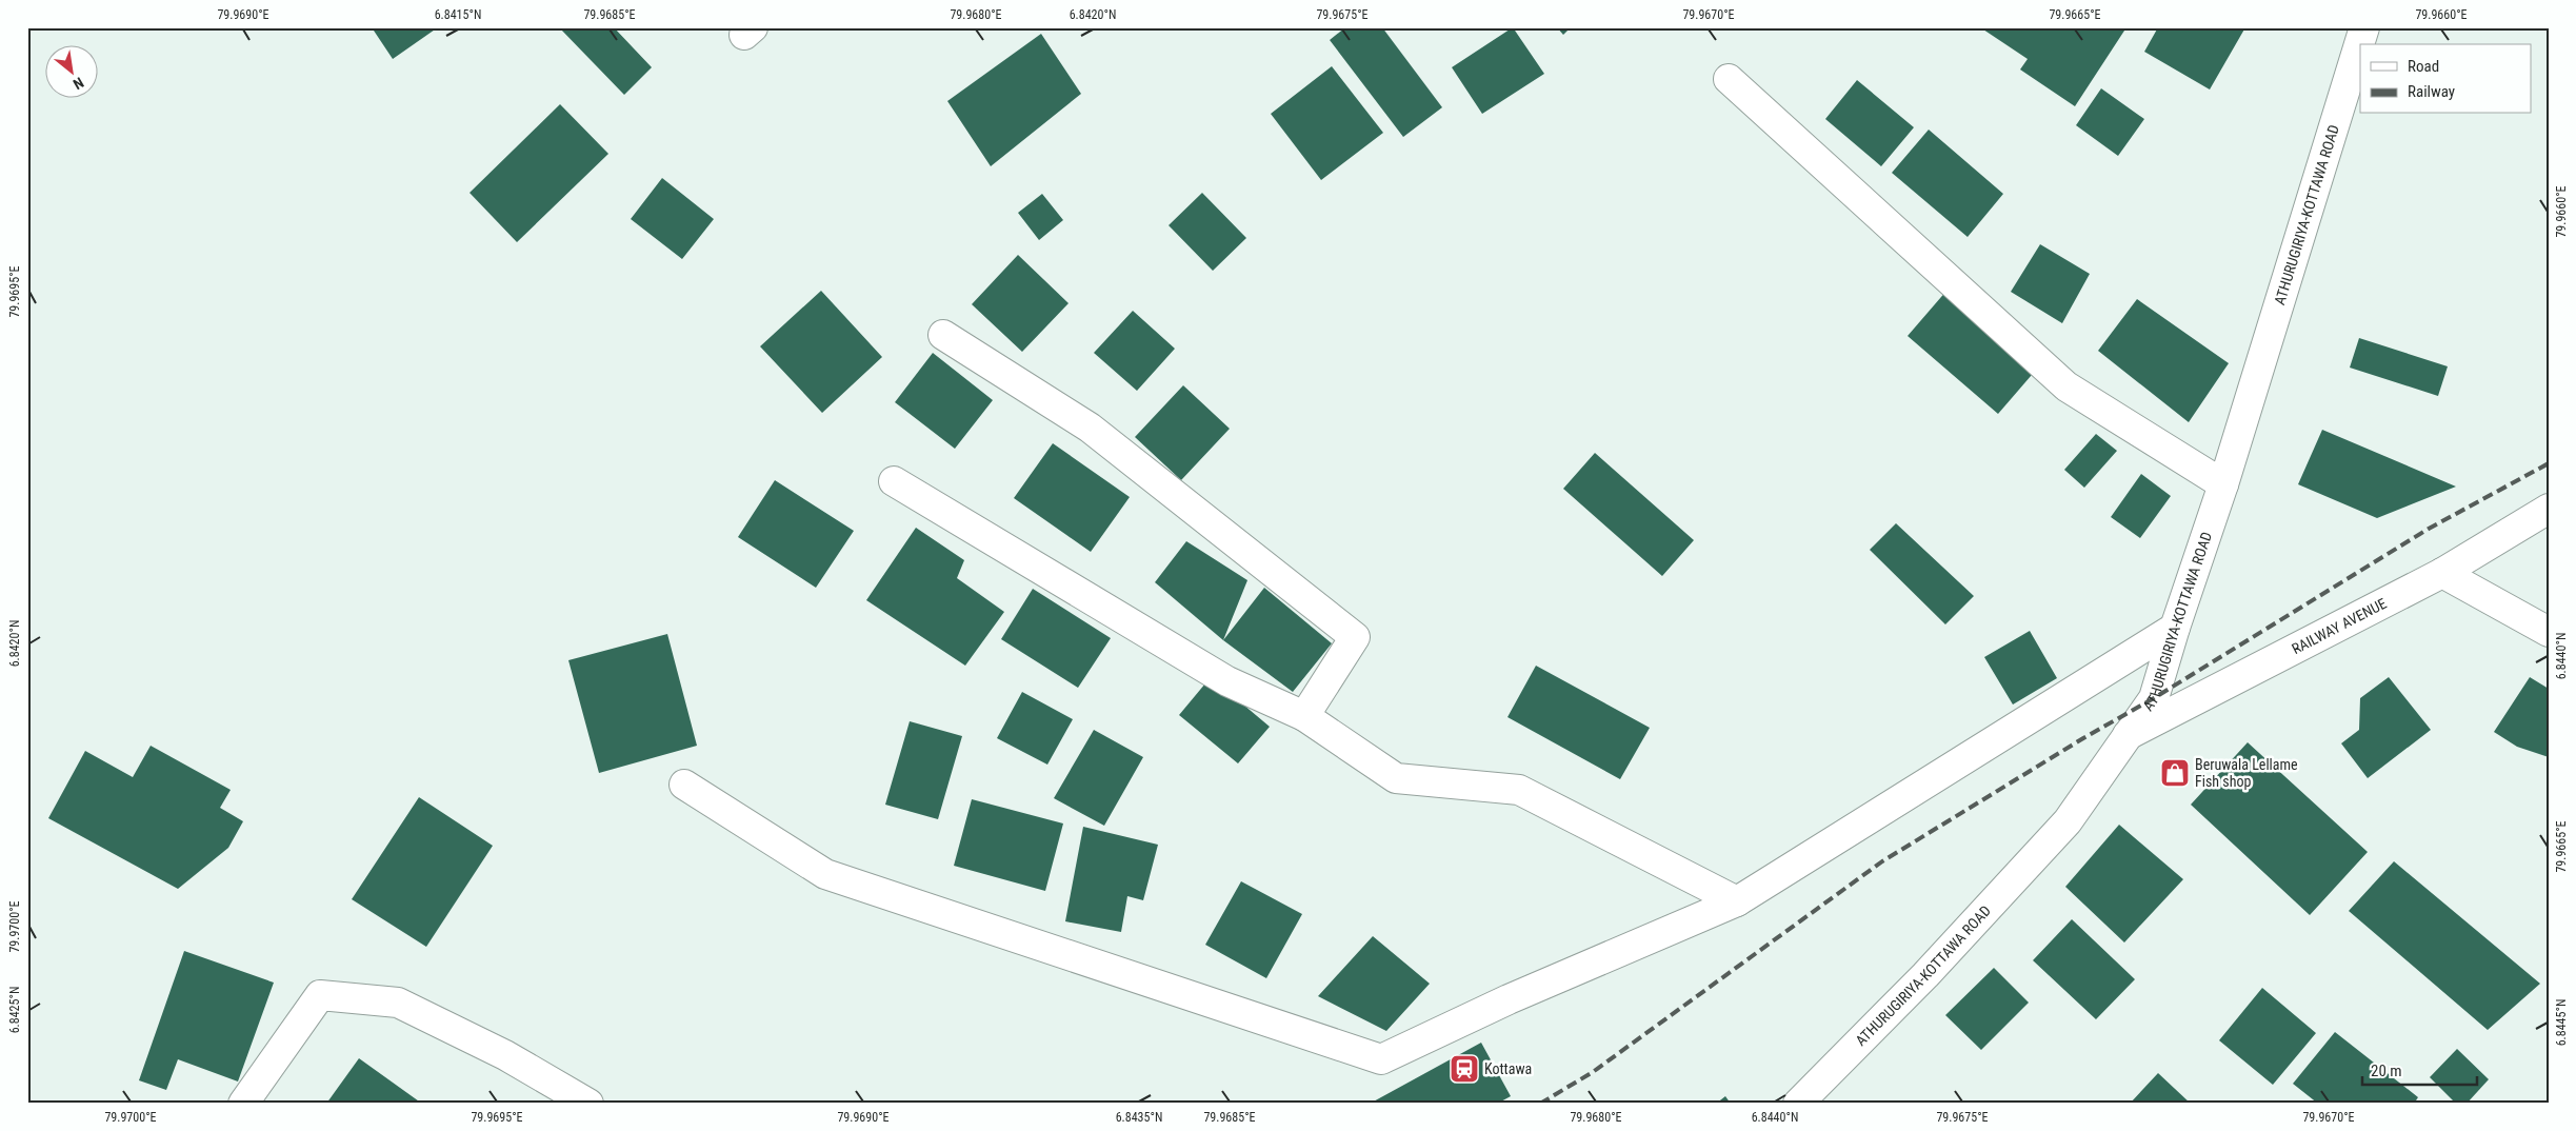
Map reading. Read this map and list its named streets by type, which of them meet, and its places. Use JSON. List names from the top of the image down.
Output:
{
  "streets": {
    "street": ["ATHURUGIRIYA-KOTTAWA ROAD", "RAILWAY AVENUE"]
  },
  "crossings": [
    ["ATHURUGIRIYA-KOTTAWA ROAD", "RAILWAY AVENUE"]
  ],
  "places": {
    "shop": ["Beruwala Lellame Fish shop"],
    "station": ["Kottawa"]
  },
  "legend": ["Road", "Railway"],
  "scale_bar": "20 m",
  "north": "bottom right",
  "coordinates": [
    "79.9690°E",
    "6.8415°N",
    "79.9685°E",
    "79.9680°E",
    "6.8420°N",
    "79.9675°E",
    "79.9670°E",
    "79.9665°E",
    "79.9660°E",
    "79.9695°E",
    "6.8440°N",
    "79.9700°E",
    "6.8425°N",
    "6.8445°N",
    "6.8435°N"
  ]
}
